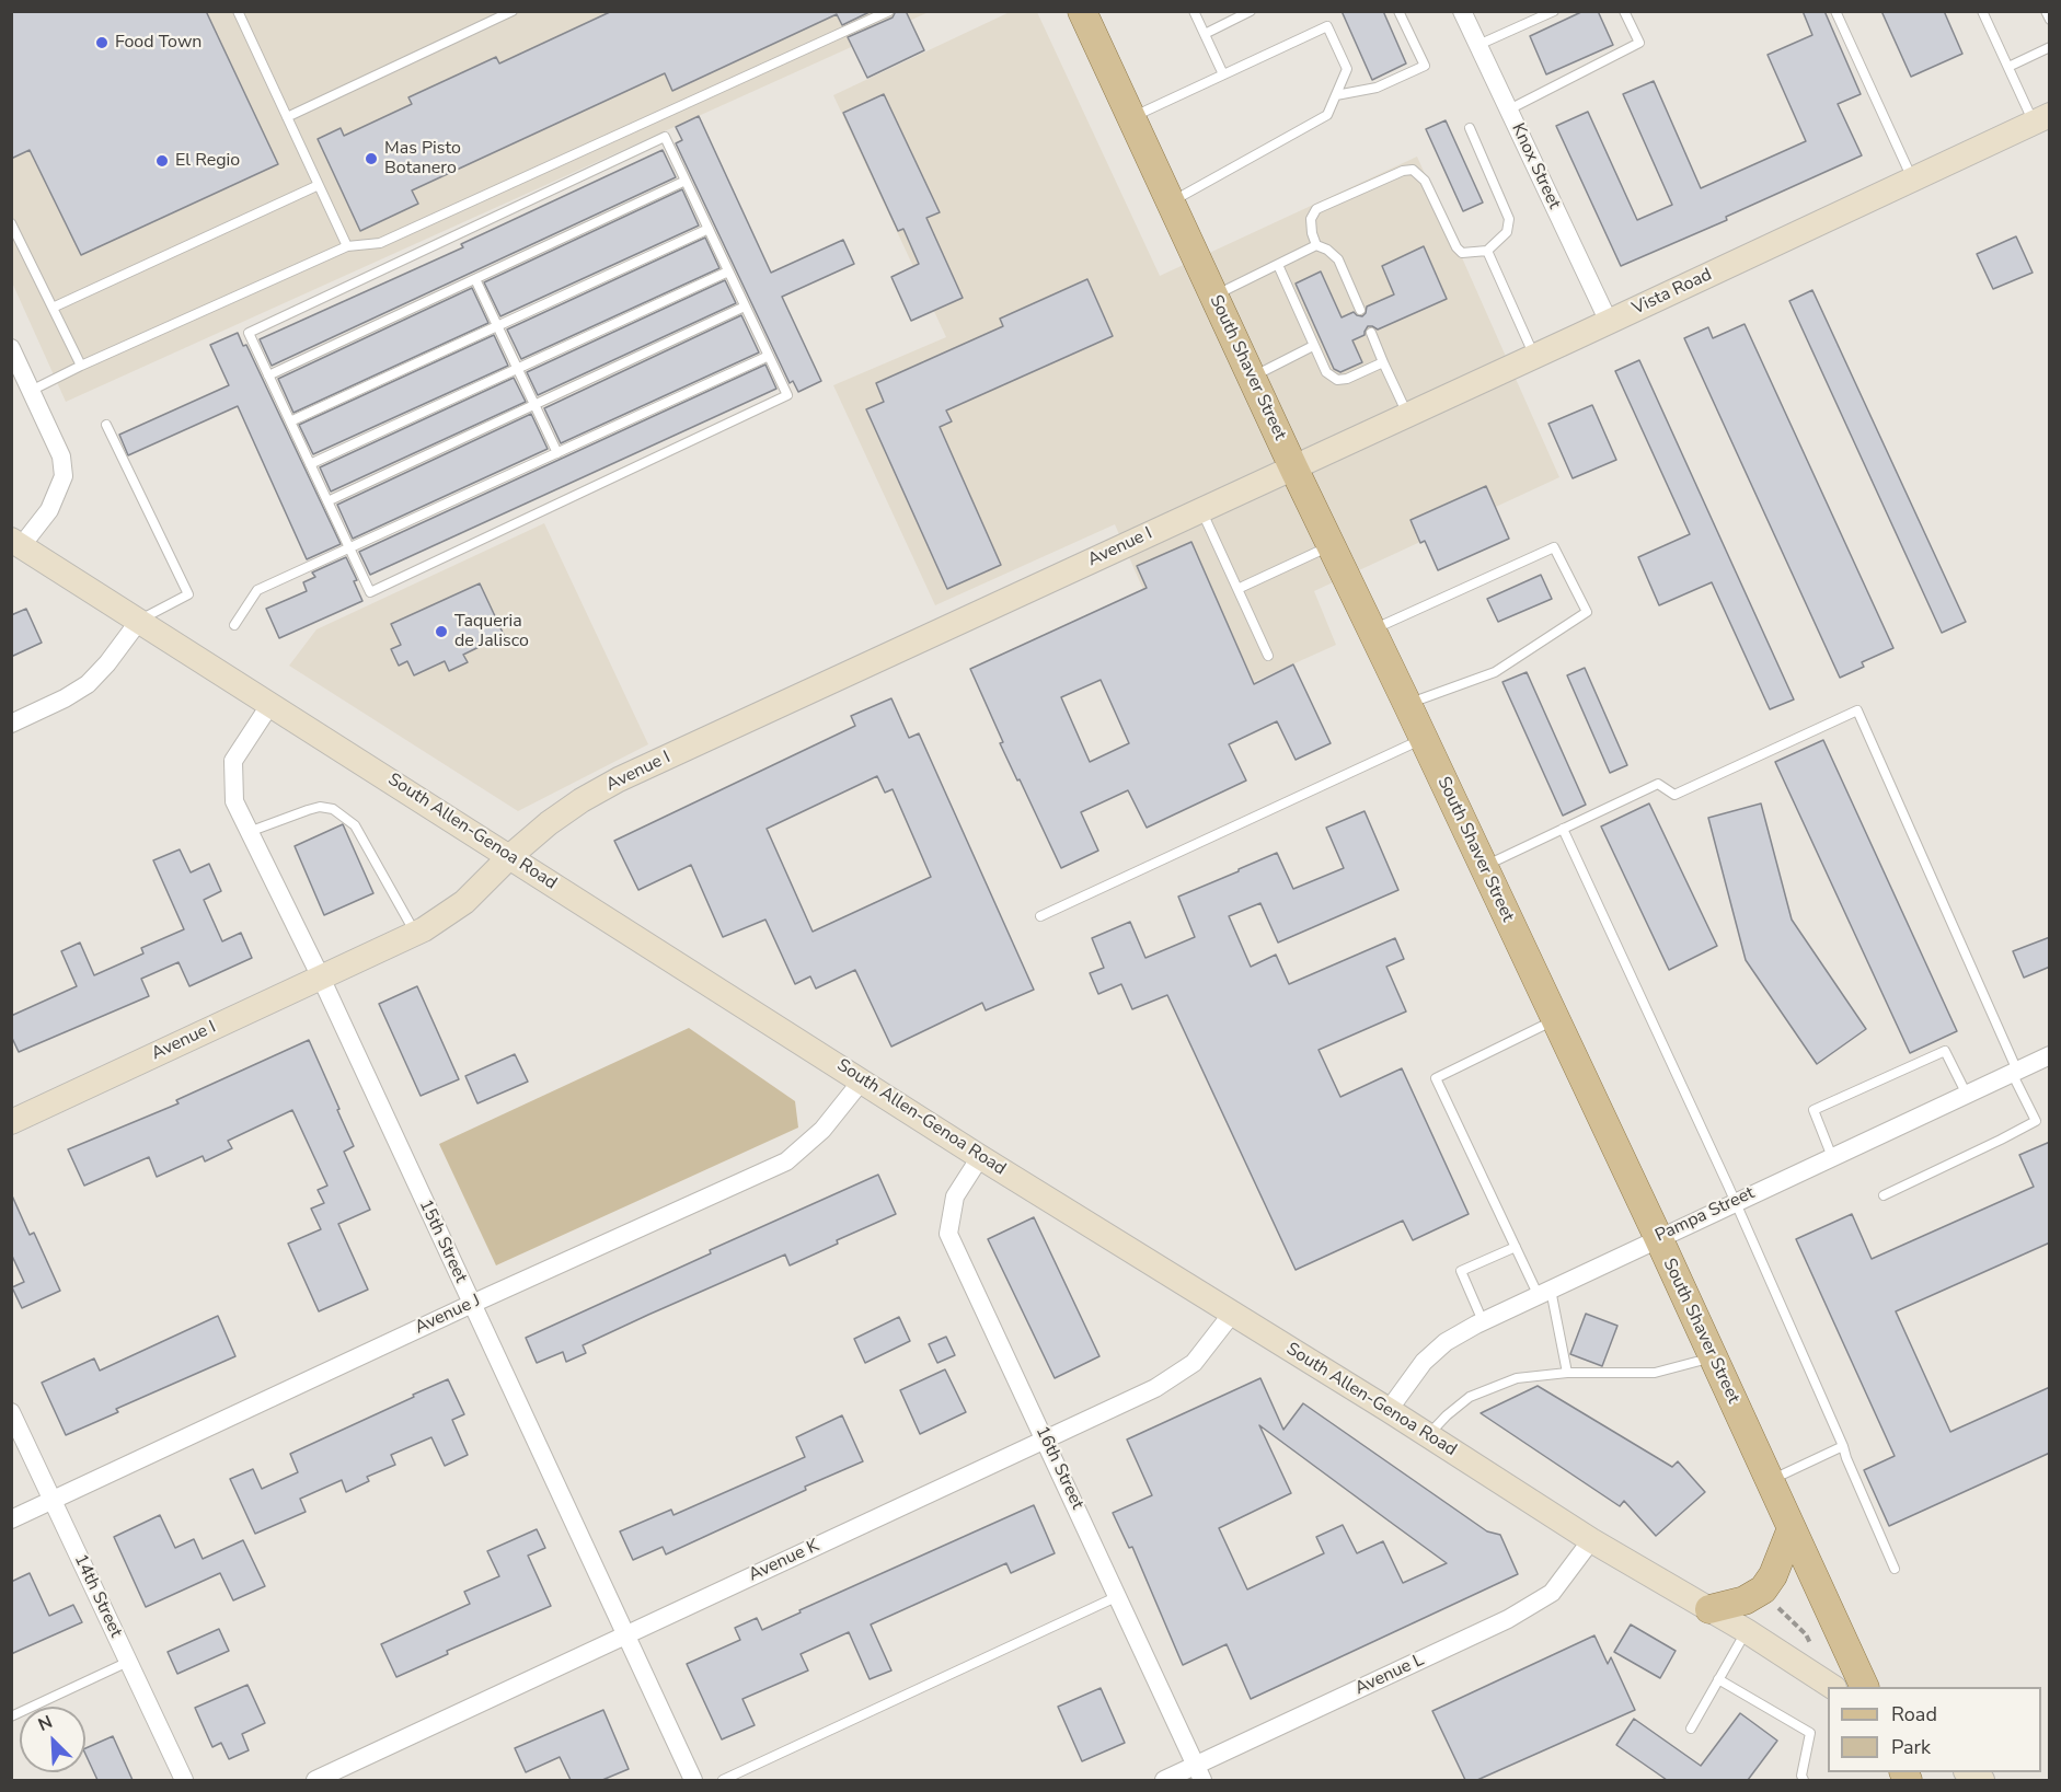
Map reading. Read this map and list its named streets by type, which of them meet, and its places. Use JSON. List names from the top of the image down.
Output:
{
  "streets": {
    "main road": ["South Shaver Street"],
    "street": [
      "Knox Street",
      "Vista Road",
      "Avenue I",
      "South Allen-Genoa Road",
      "Pampa Street",
      "15th Street",
      "Avenue J",
      "16th Street",
      "Avenue K",
      "14th Street",
      "Avenue L"
    ]
  },
  "crossings": [
    ["Knox Street", "Vista Road"],
    ["Vista Road", "South Shaver Street"],
    ["Vista Road", "Avenue I"],
    ["South Shaver Street", "Avenue I"],
    ["South Shaver Street", "Pampa Street"],
    ["Avenue I", "South Allen-Genoa Road"],
    ["Avenue I", "15th Street"],
    ["South Allen-Genoa Road", "Pampa Street"],
    ["South Allen-Genoa Road", "15th Street"],
    ["South Allen-Genoa Road", "Avenue J"],
    ["South Allen-Genoa Road", "16th Street"],
    ["South Allen-Genoa Road", "Avenue K"],
    ["South Allen-Genoa Road", "Avenue L"],
    ["15th Street", "Avenue J"],
    ["15th Street", "Avenue K"],
    ["Avenue J", "14th Street"],
    ["16th Street", "Avenue K"],
    ["16th Street", "Avenue L"]
  ],
  "places": [
    "Food Town",
    "Mas Pisto Botanero",
    "El Regio",
    "Taqueria de Jalisco"
  ],
  "legend": ["Road", "Park"],
  "north": "top left"
}
